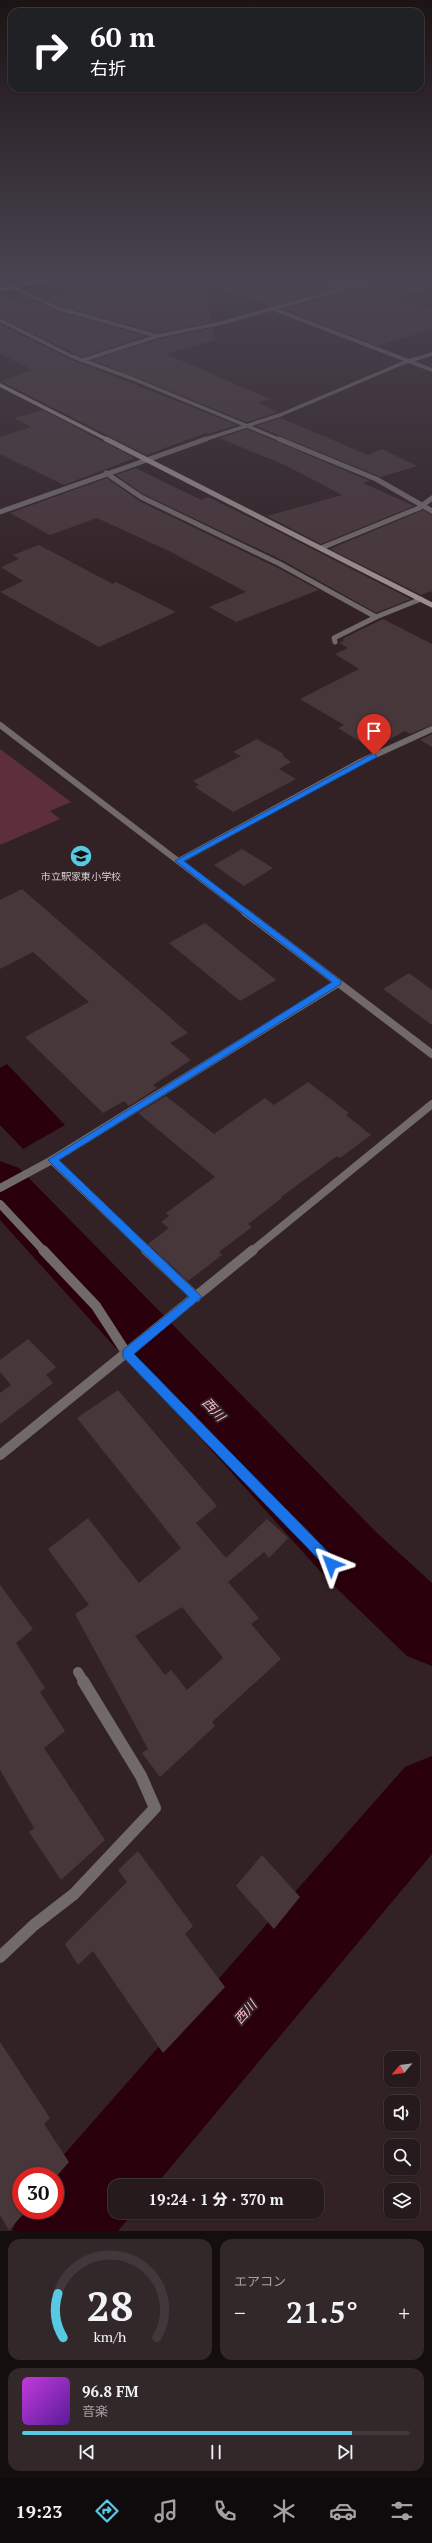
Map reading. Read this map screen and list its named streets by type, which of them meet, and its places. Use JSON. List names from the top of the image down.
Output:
{
  "water": ["西川"],
  "places": {
    "school or university": ["市立駅家東小学校"]
  },
  "north": "bottom left",
  "page": {
    "turn": ["60 m", "右折"],
    "limit": "30",
    "trip": "19:24 · 1 分 · 370 m",
    "tile": "エアコン",
    "heat": ["−", "21.5°", "+"],
    "song": ["96.8 FM", "音楽"],
    "tabs": "19:23",
    "gauge": ["28", "km/h"]
  }
}
